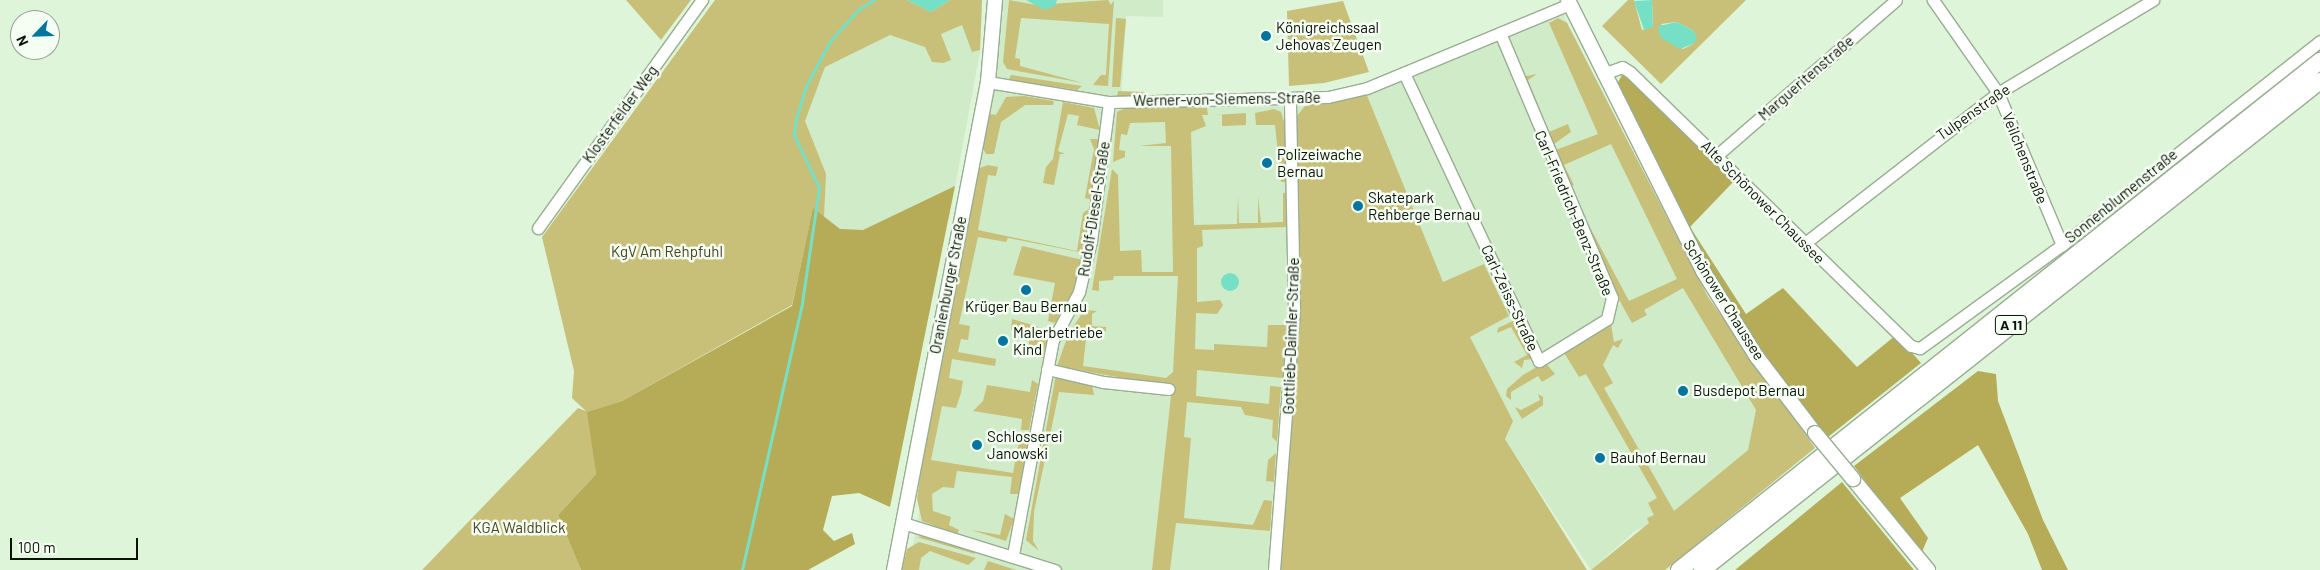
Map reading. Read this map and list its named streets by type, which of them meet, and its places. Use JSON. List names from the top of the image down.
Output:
{
  "streets": {
    "highway": ["A 11"],
    "main road": ["Oranienburger Straße", "Schönower Chaussee"],
    "street": [
      "Margueritenstraße",
      "Werner-von-Siemens-Straße",
      "Tulpenstraße",
      "Klosterfelder Weg",
      "Veilchenstraße",
      "Sonnenblumenstraße",
      "Alte Schönower Chaussee",
      "Rudolf-Diesel-Straße",
      "Carl-Friedrich-Benz-Straße",
      "Carl-Zeiss-Straße",
      "Gottlieb-Daimler-Straße"
    ]
  },
  "crossings": [
    ["Margueritenstraße", "Alte Schönower Chaussee"],
    ["Werner-von-Siemens-Straße", "Rudolf-Diesel-Straße"],
    ["Werner-von-Siemens-Straße", "Carl-Friedrich-Benz-Straße"],
    ["Werner-von-Siemens-Straße", "Oranienburger Straße"],
    ["Werner-von-Siemens-Straße", "Carl-Zeiss-Straße"],
    ["Werner-von-Siemens-Straße", "Schönower Chaussee"],
    ["Werner-von-Siemens-Straße", "Gottlieb-Daimler-Straße"],
    ["Tulpenstraße", "Veilchenstraße"],
    ["Tulpenstraße", "Alte Schönower Chaussee"],
    ["Veilchenstraße", "Sonnenblumenstraße"],
    ["Sonnenblumenstraße", "Alte Schönower Chaussee"],
    ["Alte Schönower Chaussee", "Schönower Chaussee"],
    ["Carl-Friedrich-Benz-Straße", "Carl-Zeiss-Straße"]
  ],
  "parks": ["KgV Am Rehpfuhl", "KGA Waldblick"],
  "places": [
    "Königreichssaal Jehovas Zeugen",
    "Polizeiwache Bernau",
    "Skatepark Rehberge Bernau",
    "Krüger Bau Bernau",
    "Malerbetriebe Kind",
    "Busdepot Bernau",
    "Schlosserei Janowski",
    "Bauhof Bernau"
  ],
  "scale_bar": "100 m",
  "north": "bottom left"
}
